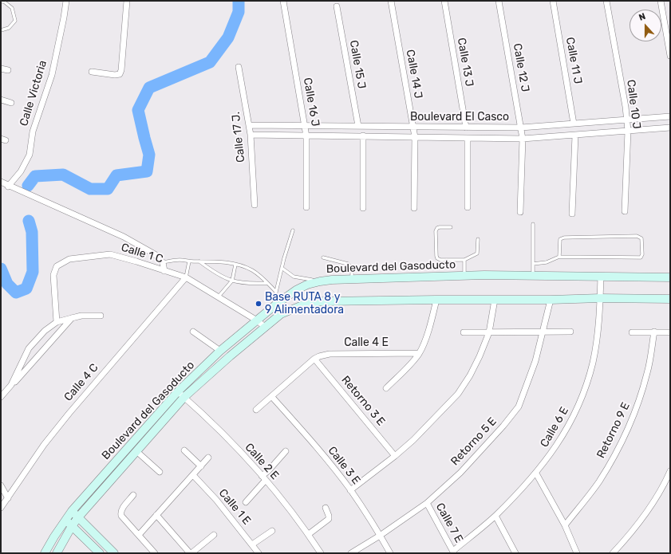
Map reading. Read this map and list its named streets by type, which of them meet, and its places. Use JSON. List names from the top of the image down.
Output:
{
  "streets": {
    "street": [
      "Calle 11 J",
      "Calle 13 J",
      "Calle 15 J",
      "Calle 12 J",
      "Calle 14 J",
      "Calle Victoria",
      "Calle 16 J",
      "Calle 10 J",
      "Boulevard El Casco",
      "Calle 17 J.",
      "Calle 1 C",
      "Boulevard del Gasoducto",
      "Calle 4 E",
      "Calle 4 C",
      "Retorno 3 E",
      "Calle 6 E",
      "Retorno 9 E",
      "Retorno 5 E",
      "Calle 2 E",
      "Calle 3 E",
      "Calle 1 E",
      "Calle 7 E"
    ]
  },
  "crossings": [
    ["Calle 11 J", "Boulevard El Casco"],
    ["Calle 13 J", "Boulevard El Casco"],
    ["Calle 15 J", "Boulevard El Casco"],
    ["Calle 12 J", "Boulevard El Casco"],
    ["Calle 14 J", "Boulevard El Casco"],
    ["Calle 16 J", "Boulevard El Casco"],
    ["Calle 10 J", "Boulevard El Casco"],
    ["Boulevard El Casco", "Calle 17 J."],
    ["Calle 1 C", "Boulevard del Gasoducto"],
    ["Calle 1 C", "Calle 4 C"],
    ["Boulevard del Gasoducto", "Calle 6 E"],
    ["Boulevard del Gasoducto", "Retorno 5 E"],
    ["Boulevard del Gasoducto", "Calle 2 E"],
    ["Calle 4 E", "Retorno 3 E"],
    ["Calle 6 E", "Calle 7 E"],
    ["Retorno 5 E", "Calle 3 E"],
    ["Retorno 5 E", "Calle 7 E"]
  ],
  "places": ["Base RUTA 8 y 9 Alimentadora"],
  "north": "top"
}
